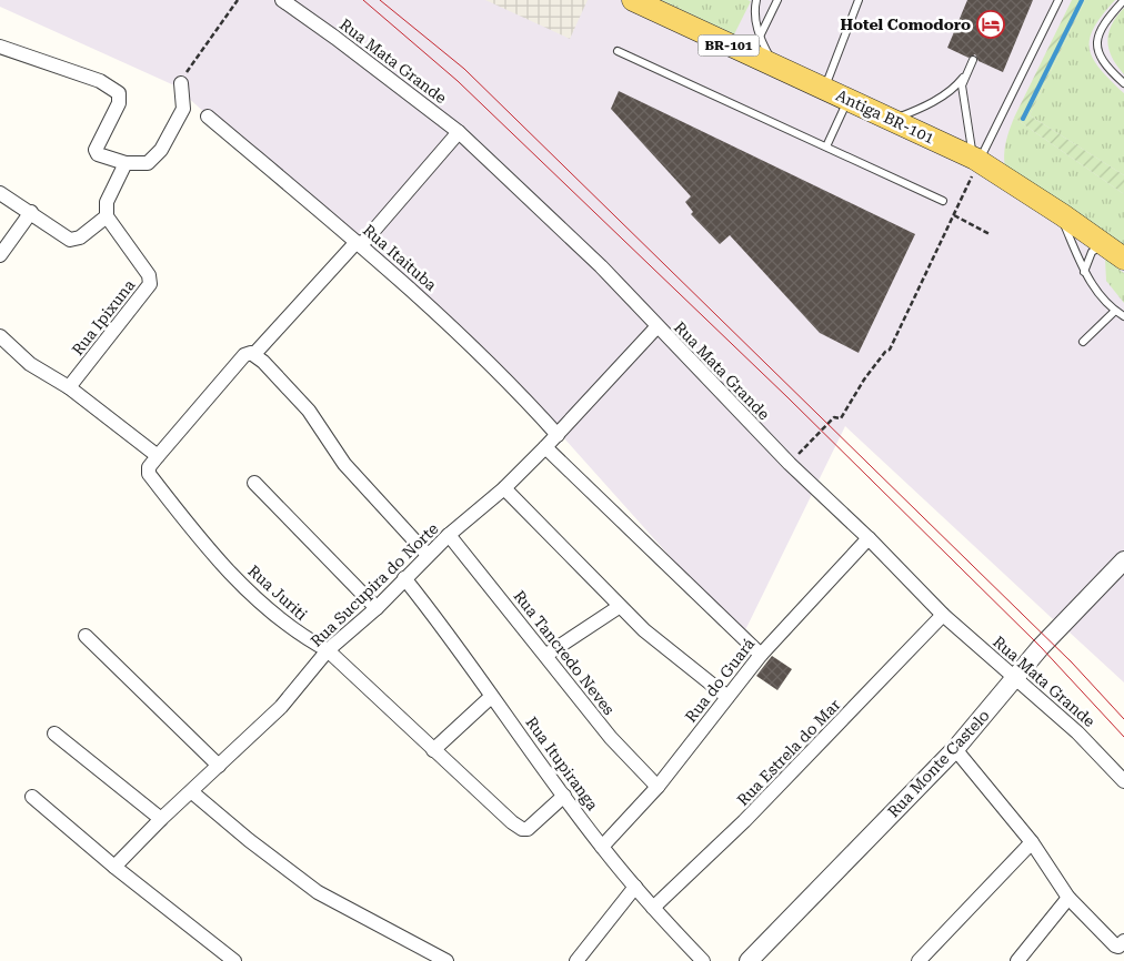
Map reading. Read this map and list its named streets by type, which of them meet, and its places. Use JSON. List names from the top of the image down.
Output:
{
  "streets": {
    "main road": ["BR-101", "Antiga BR-101"],
    "street": [
      "Rua Mata Grande",
      "Rua Itaituba",
      "Rua Ipixuna",
      "Rua Sucupira do Norte",
      "Rua Juriti",
      "Rua Tancredo Neves",
      "Rua do Guará",
      "Rua Estrela do Mar",
      "Rua Itupiranga",
      "Rua Monte Castelo"
    ]
  },
  "crossings": [
    ["Rua Mata Grande", "Rua Sucupira do Norte"],
    ["Rua Mata Grande", "Rua do Guará"],
    ["Rua Mata Grande", "Rua Estrela do Mar"],
    ["Rua Mata Grande", "Rua Monte Castelo"],
    ["Rua Itaituba", "Rua Sucupira do Norte"],
    ["Rua Sucupira do Norte", "Rua Juriti"],
    ["Rua Sucupira do Norte", "Rua Tancredo Neves"],
    ["Rua Sucupira do Norte", "Rua Itupiranga"],
    ["Rua Juriti", "Rua Itupiranga"],
    ["Rua Tancredo Neves", "Rua do Guará"],
    ["Rua do Guará", "Rua Itupiranga"],
    ["Rua Estrela do Mar", "Rua Itupiranga"]
  ],
  "places": {
    "hotel": ["Hotel Comodoro"]
  }
}
